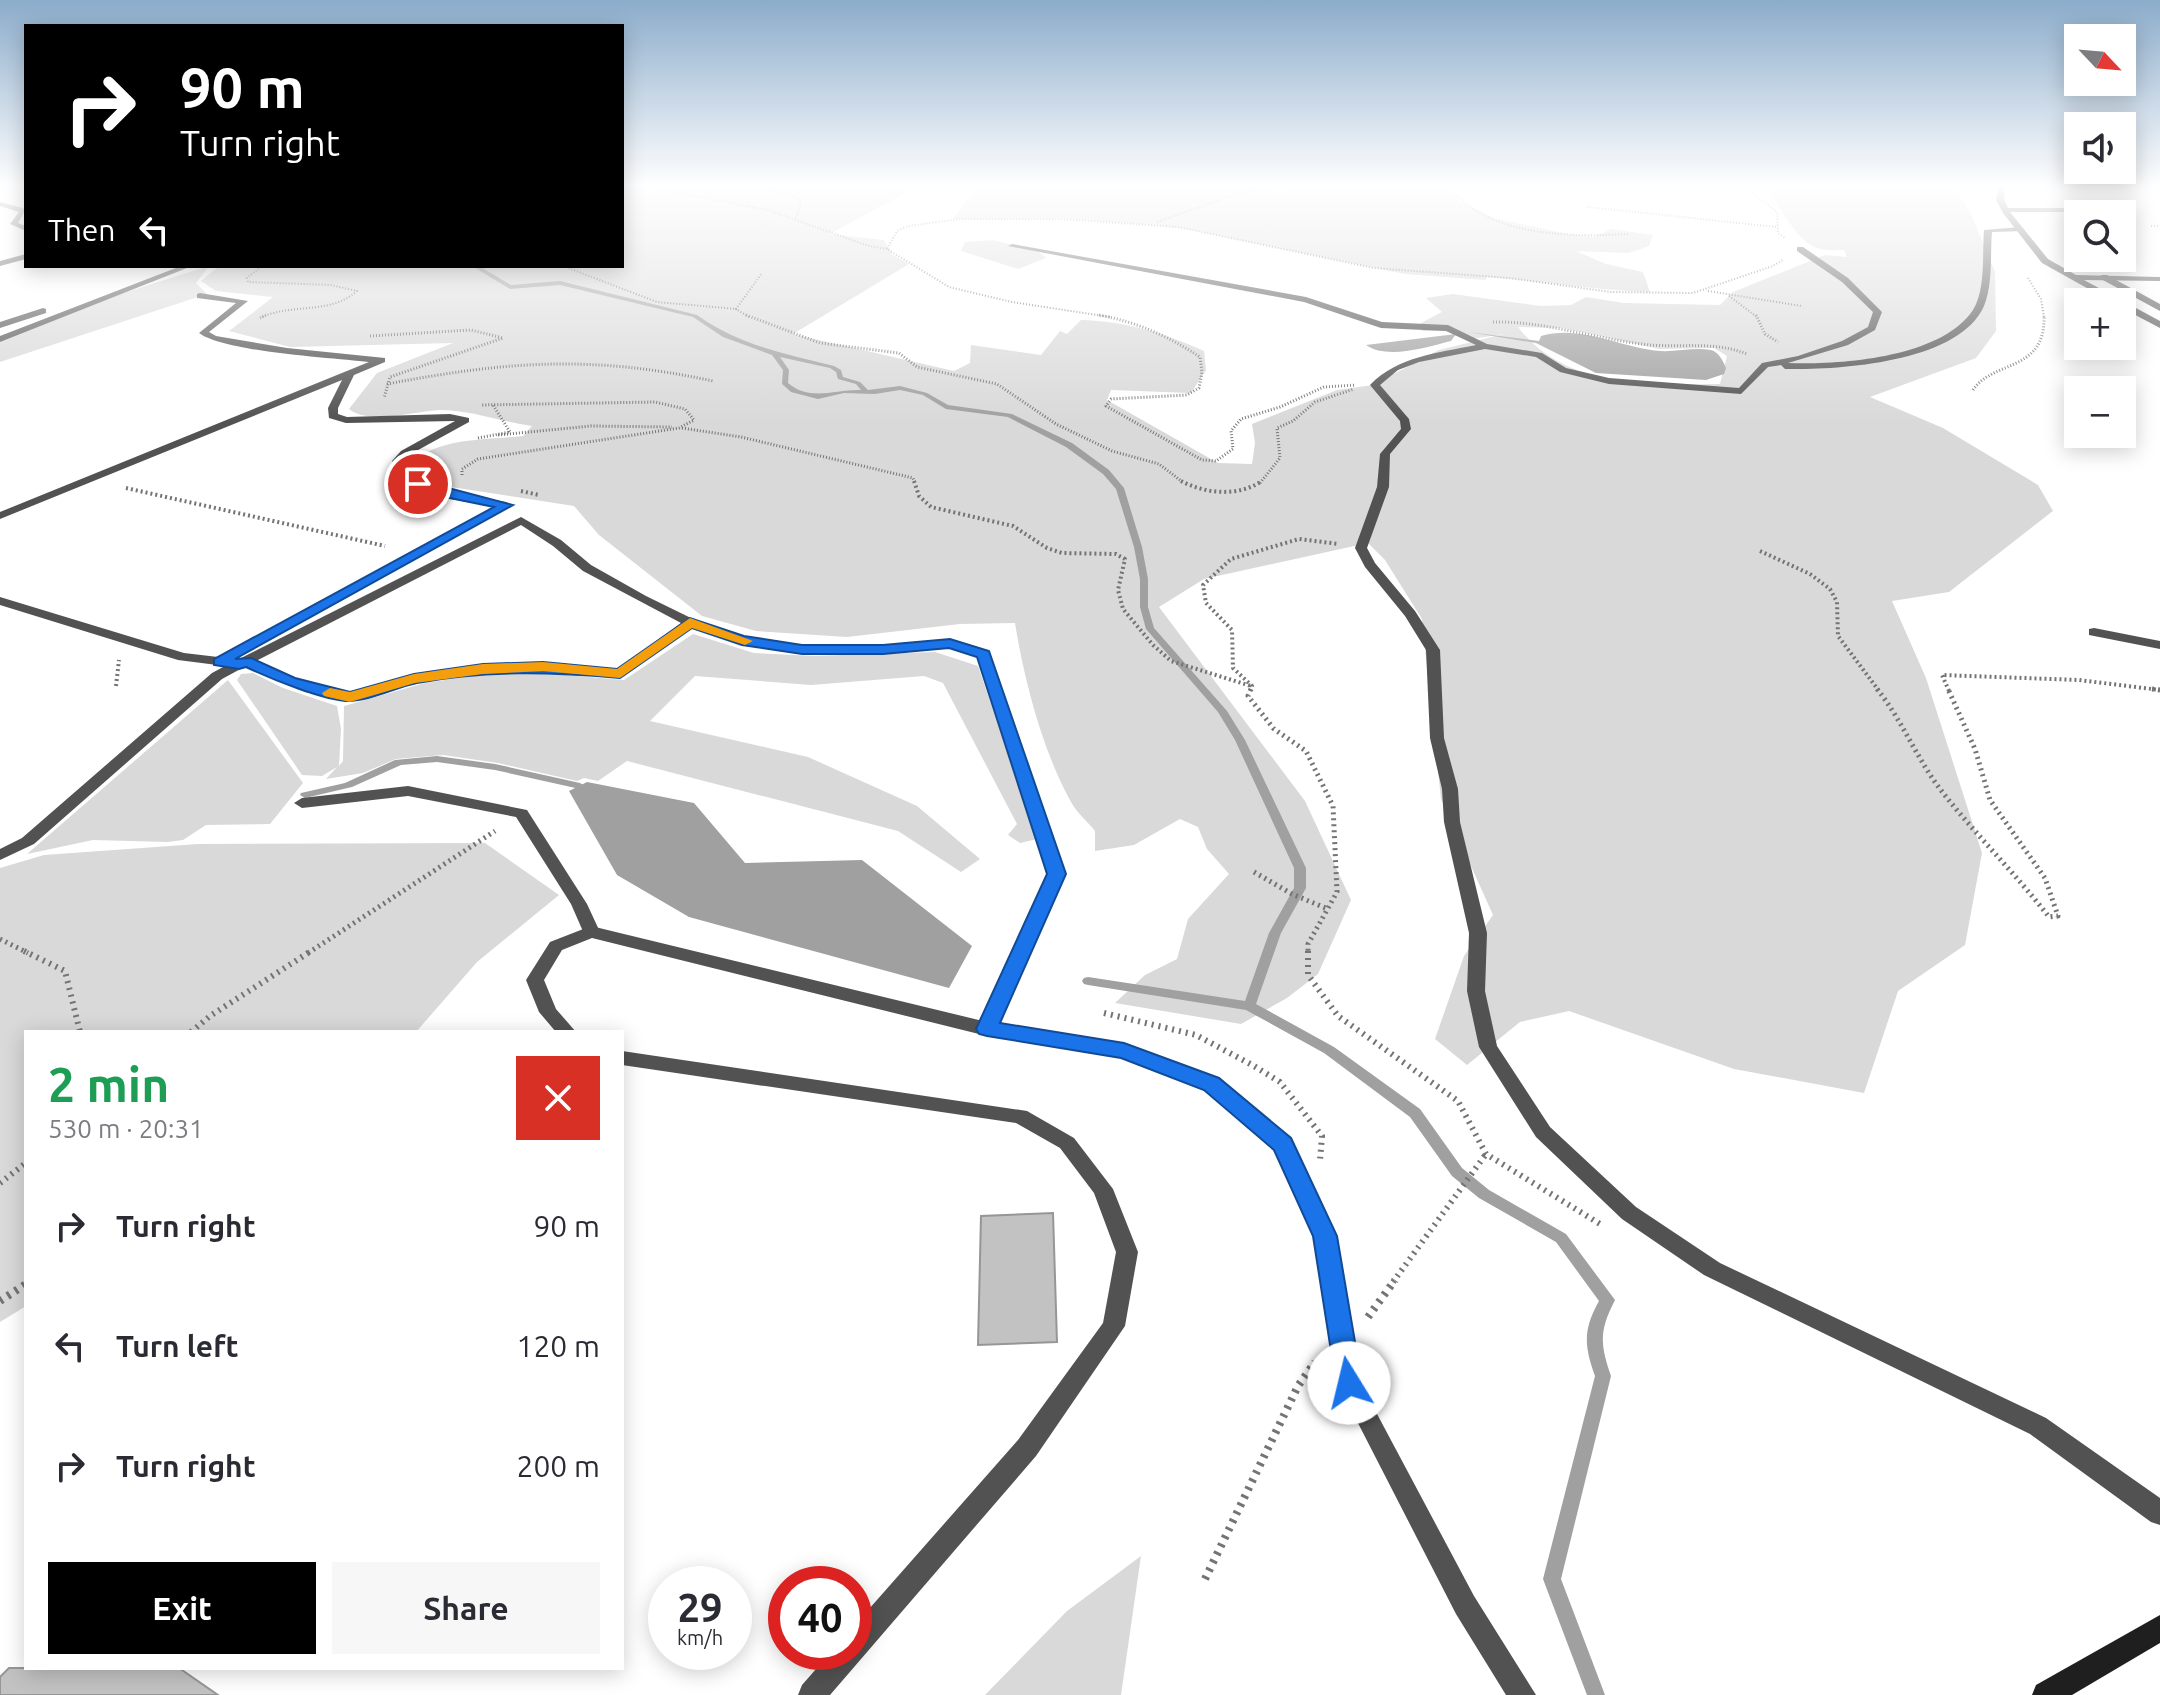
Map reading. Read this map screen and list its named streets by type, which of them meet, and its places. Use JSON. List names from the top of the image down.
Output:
{
  "north": "bottom right",
  "page": {
    "map_buttons": ["+", "−"],
    "turn": ["90 m", "Turn right"],
    "then": "Then",
    "heading": ["2 min", "530 m · 20:31"],
    "list": [
      {
        "name": "Turn right",
        "value": "90 m"
      },
      {
        "name": "Turn left",
        "value": "120 m"
      },
      {
        "name": "Turn right",
        "value": "200 m"
      }
    ],
    "buttons": ["Exit", "Share"],
    "speed": "29 km/h",
    "limit": "40"
  }
}
